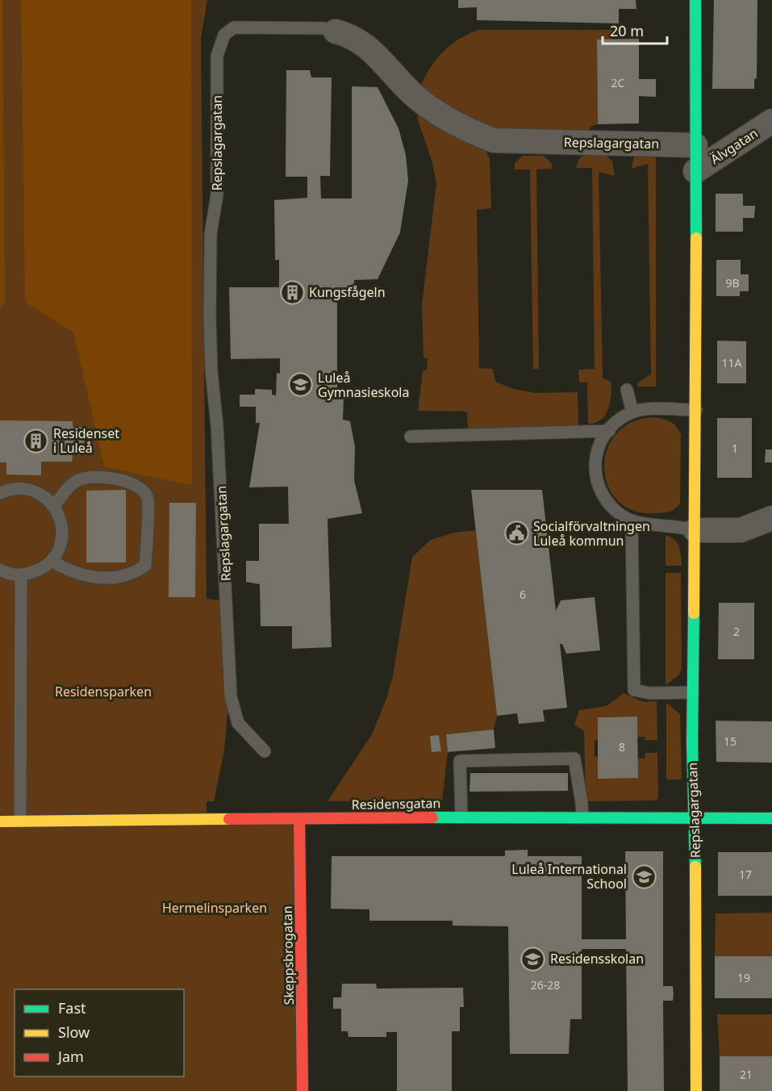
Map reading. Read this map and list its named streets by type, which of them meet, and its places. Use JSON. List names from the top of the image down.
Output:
{
  "streets": {
    "street": [
      "Repslagargatan",
      "Älvgatan",
      "Residensgatan",
      "Skeppsbrogatan"
    ]
  },
  "crossings": [
    ["Repslagargatan", "Älvgatan"],
    ["Repslagargatan", "Residensgatan"],
    ["Residensgatan", "Skeppsbrogatan"]
  ],
  "parks": ["Residensparken", "Hermelinsparken"],
  "places": {
    "building": ["Kungsfågeln", "Residenset i Luleå"],
    "school or university": ["Luleå Gymnasieskola", "Luleå International School", "Residensskolan"],
    "public building": ["Socialförvaltningen Luleå kommun"]
  },
  "house_numbers": [
    "2C",
    "9B",
    "11A",
    "1",
    "6",
    "2",
    "15",
    "8",
    "17",
    "19",
    "26-28",
    "21"
  ],
  "legend": ["Fast", "Slow", "Jam"],
  "scale_bar": "20 m"
}
